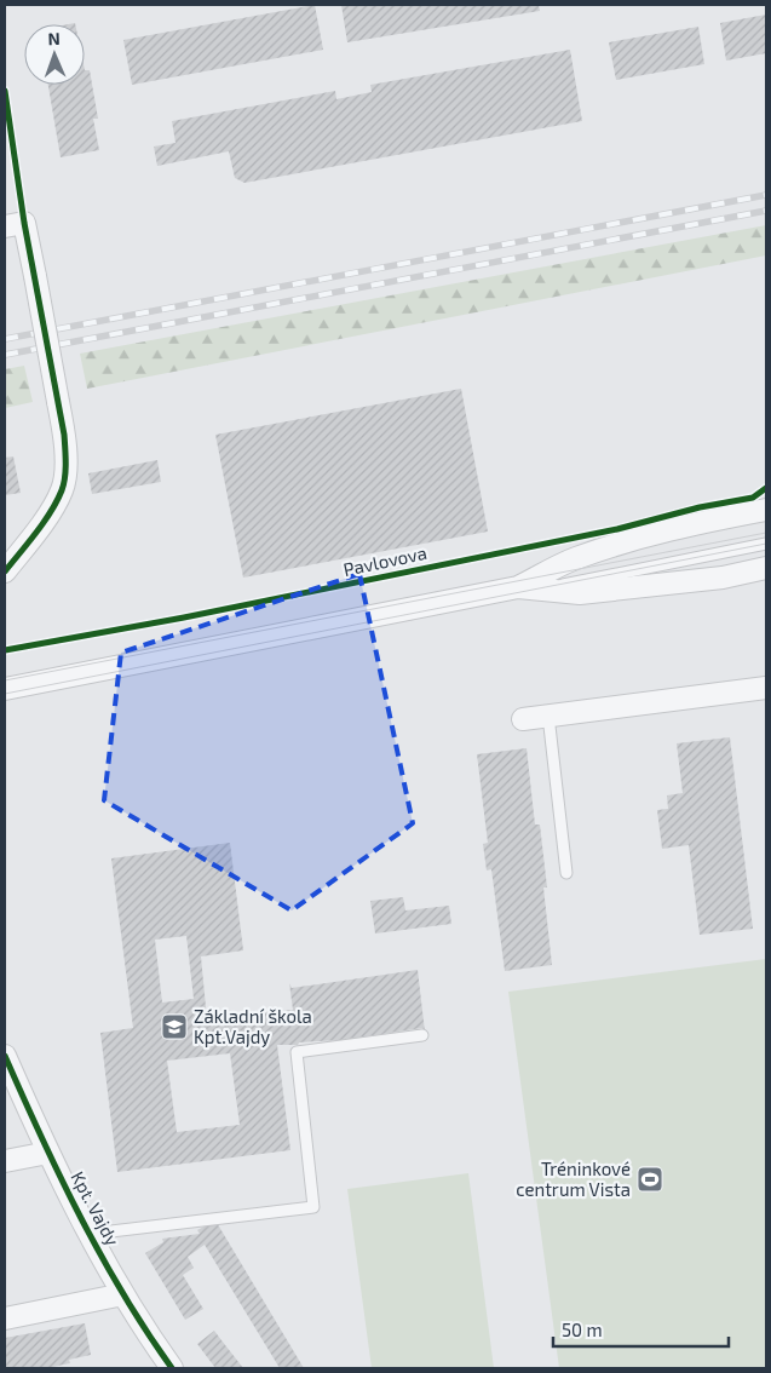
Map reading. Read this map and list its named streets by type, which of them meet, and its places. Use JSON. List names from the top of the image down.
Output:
{
  "streets": {
    "street": ["Kpt. Vajdy"],
    "cycle path": ["Pavlovova"]
  },
  "places": {
    "school or university": ["Základní škola Kpt.Vajdy"],
    "sports": ["Tréninkové centrum Vista"]
  },
  "scale_bar": "50 m",
  "north": "top"
}
